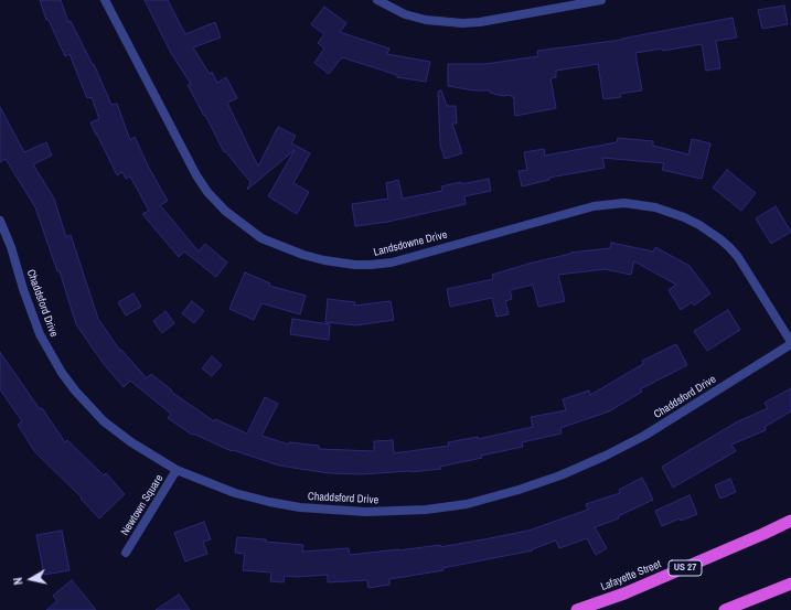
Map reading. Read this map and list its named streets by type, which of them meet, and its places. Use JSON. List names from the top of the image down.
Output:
{
  "streets": {
    "highway": ["US 27", "Lafayette Street"],
    "street": ["Landsdowne Drive", "Chaddsford Drive", "Newtown Square"]
  },
  "crossings": [
    ["Landsdowne Drive", "Chaddsford Drive"],
    ["Chaddsford Drive", "Newtown Square"]
  ],
  "north": "left"
}
